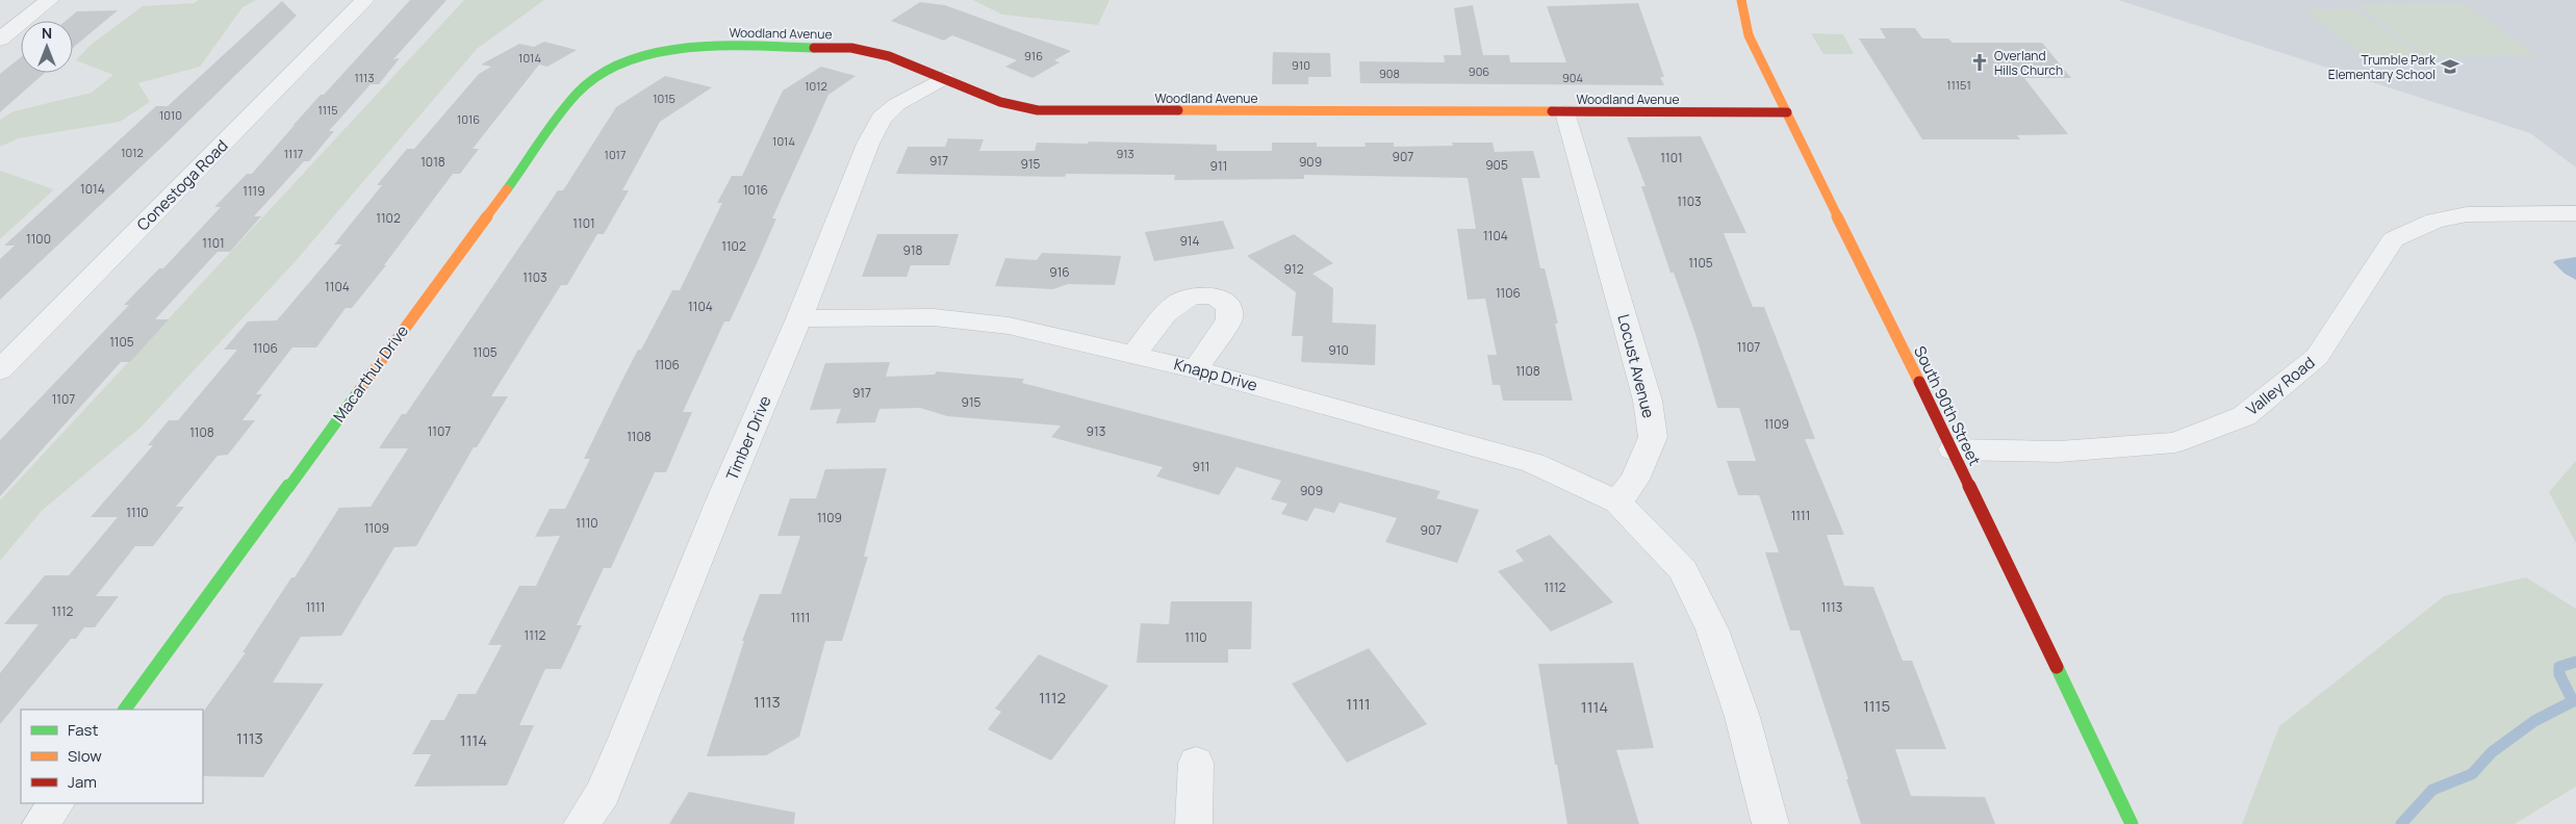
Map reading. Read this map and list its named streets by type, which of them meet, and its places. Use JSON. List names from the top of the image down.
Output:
{
  "streets": {
    "street": [
      "Woodland Avenue",
      "Conestoga Road",
      "Locust Avenue",
      "Macarthur Drive",
      "Knapp Drive",
      "Valley Road",
      "South 90th Street",
      "Timber Drive"
    ]
  },
  "crossings": [
    ["Woodland Avenue", "Locust Avenue"],
    ["Woodland Avenue", "Macarthur Drive"],
    ["Woodland Avenue", "South 90th Street"],
    ["Woodland Avenue", "Timber Drive"],
    ["Locust Avenue", "Knapp Drive"],
    ["Knapp Drive", "Timber Drive"],
    ["Valley Road", "South 90th Street"]
  ],
  "places": {
    "church": ["Overland Hills Church"],
    "school or university": ["Trumble Park Elementary School"]
  },
  "house_numbers": [
    "916",
    "1014",
    "910",
    "906",
    "908",
    "1113",
    "904",
    "11151",
    "1012",
    "1015",
    "1115",
    "1010",
    "1016",
    "1014",
    "1012",
    "1117",
    "913",
    "1017",
    "907",
    "1101",
    "917",
    "1018",
    "909",
    "915",
    "905",
    "911",
    "1014",
    "1016",
    "1119",
    "1103",
    "1102",
    "1101",
    "1104",
    "1100",
    "914",
    "1101",
    "1102",
    "918",
    "1105",
    "912",
    "916",
    "1103",
    "1104",
    "1106",
    "1104",
    "1105",
    "1107",
    "1106",
    "910",
    "1105",
    "1106",
    "1108",
    "917",
    "1107",
    "915",
    "1109",
    "1107",
    "913",
    "1108",
    "1108",
    "911",
    "909",
    "1110",
    "1111",
    "1109",
    "1110",
    "1109",
    "907",
    "1112",
    "1111",
    "1113",
    "1112",
    "1111",
    "1112",
    "1110",
    "1112",
    "1113",
    "1111",
    "1115",
    "1114",
    "1113",
    "1114"
  ],
  "legend": ["Fast", "Slow", "Jam"],
  "north": "top"
}
